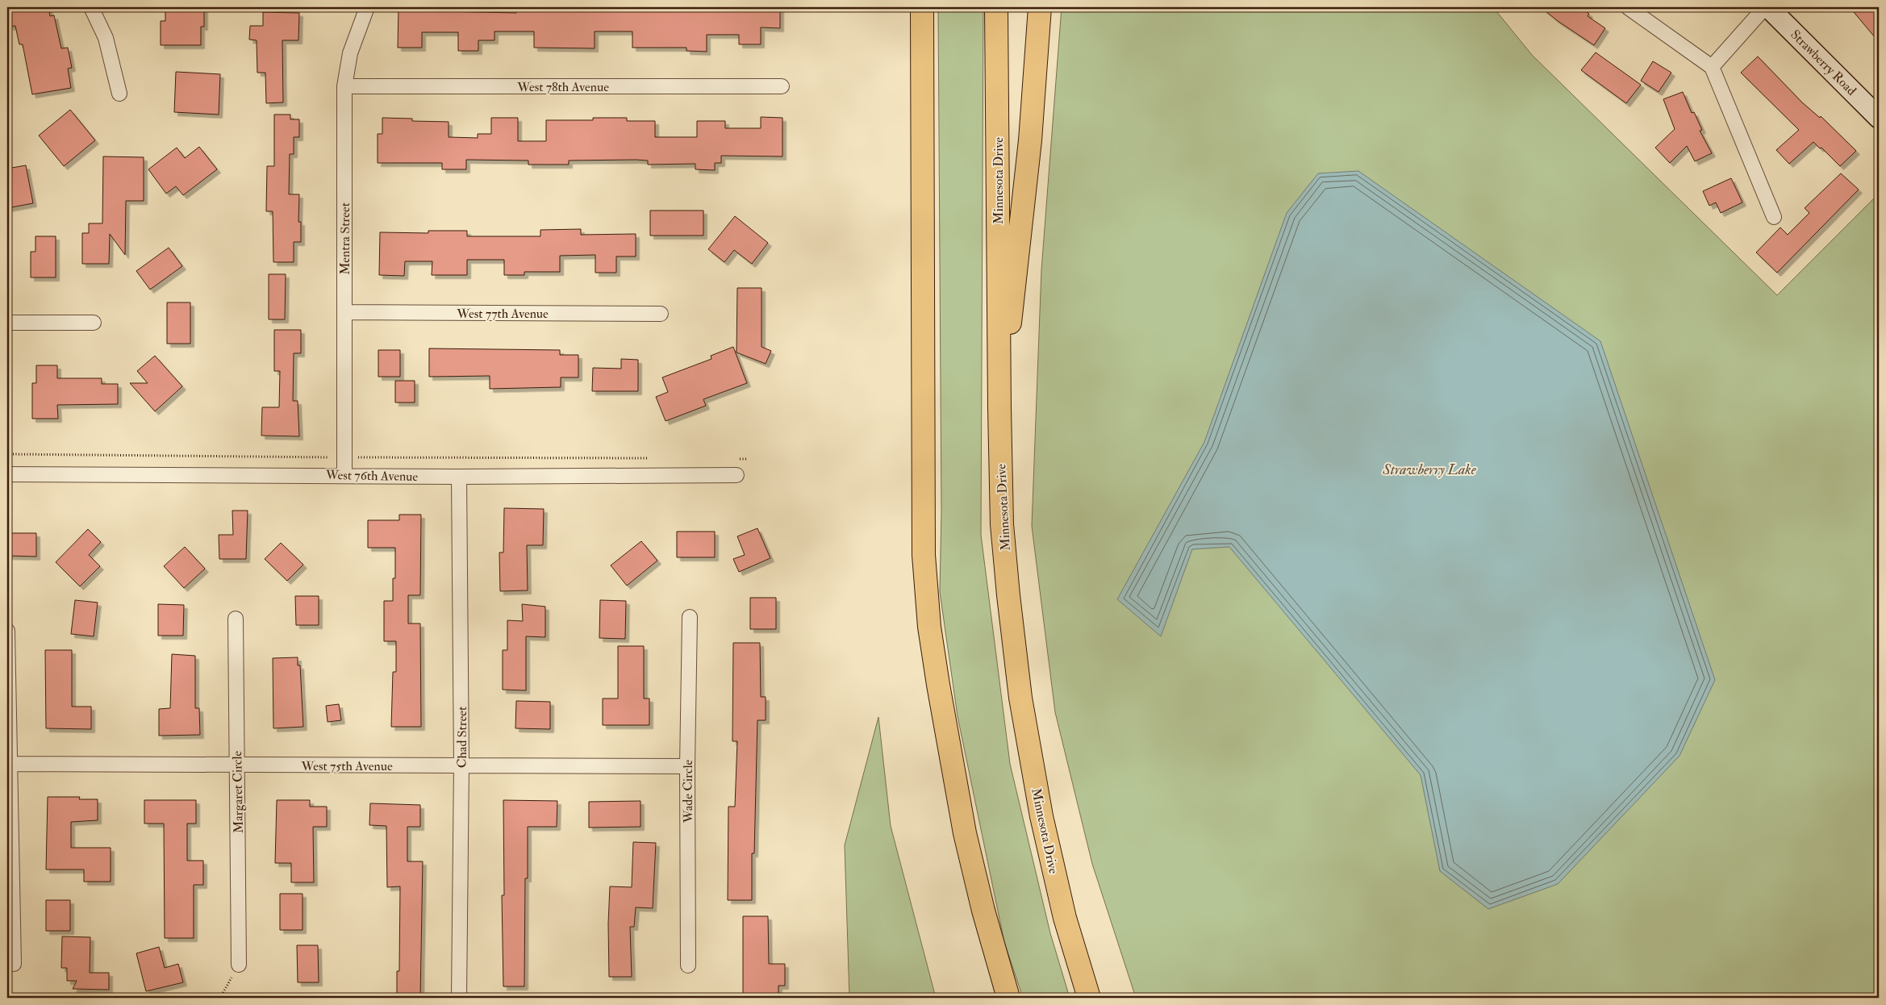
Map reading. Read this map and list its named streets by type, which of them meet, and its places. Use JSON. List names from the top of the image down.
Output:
{
  "streets": {
    "highway": ["Minnesota Drive"],
    "street": [
      "Strawberry Road",
      "West 78th Avenue",
      "Mentra Street",
      "West 77th Avenue",
      "West 76th Avenue",
      "Chad Street",
      "West 75th Avenue",
      "Wade Circle",
      "Margaret Circle"
    ]
  },
  "crossings": [
    ["West 78th Avenue", "Mentra Street"],
    ["Mentra Street", "West 77th Avenue"],
    ["Mentra Street", "West 76th Avenue"],
    ["West 76th Avenue", "Chad Street"],
    ["Chad Street", "West 75th Avenue"],
    ["West 75th Avenue", "Wade Circle"],
    ["West 75th Avenue", "Margaret Circle"]
  ],
  "water": ["Strawberry Lake"]
}
